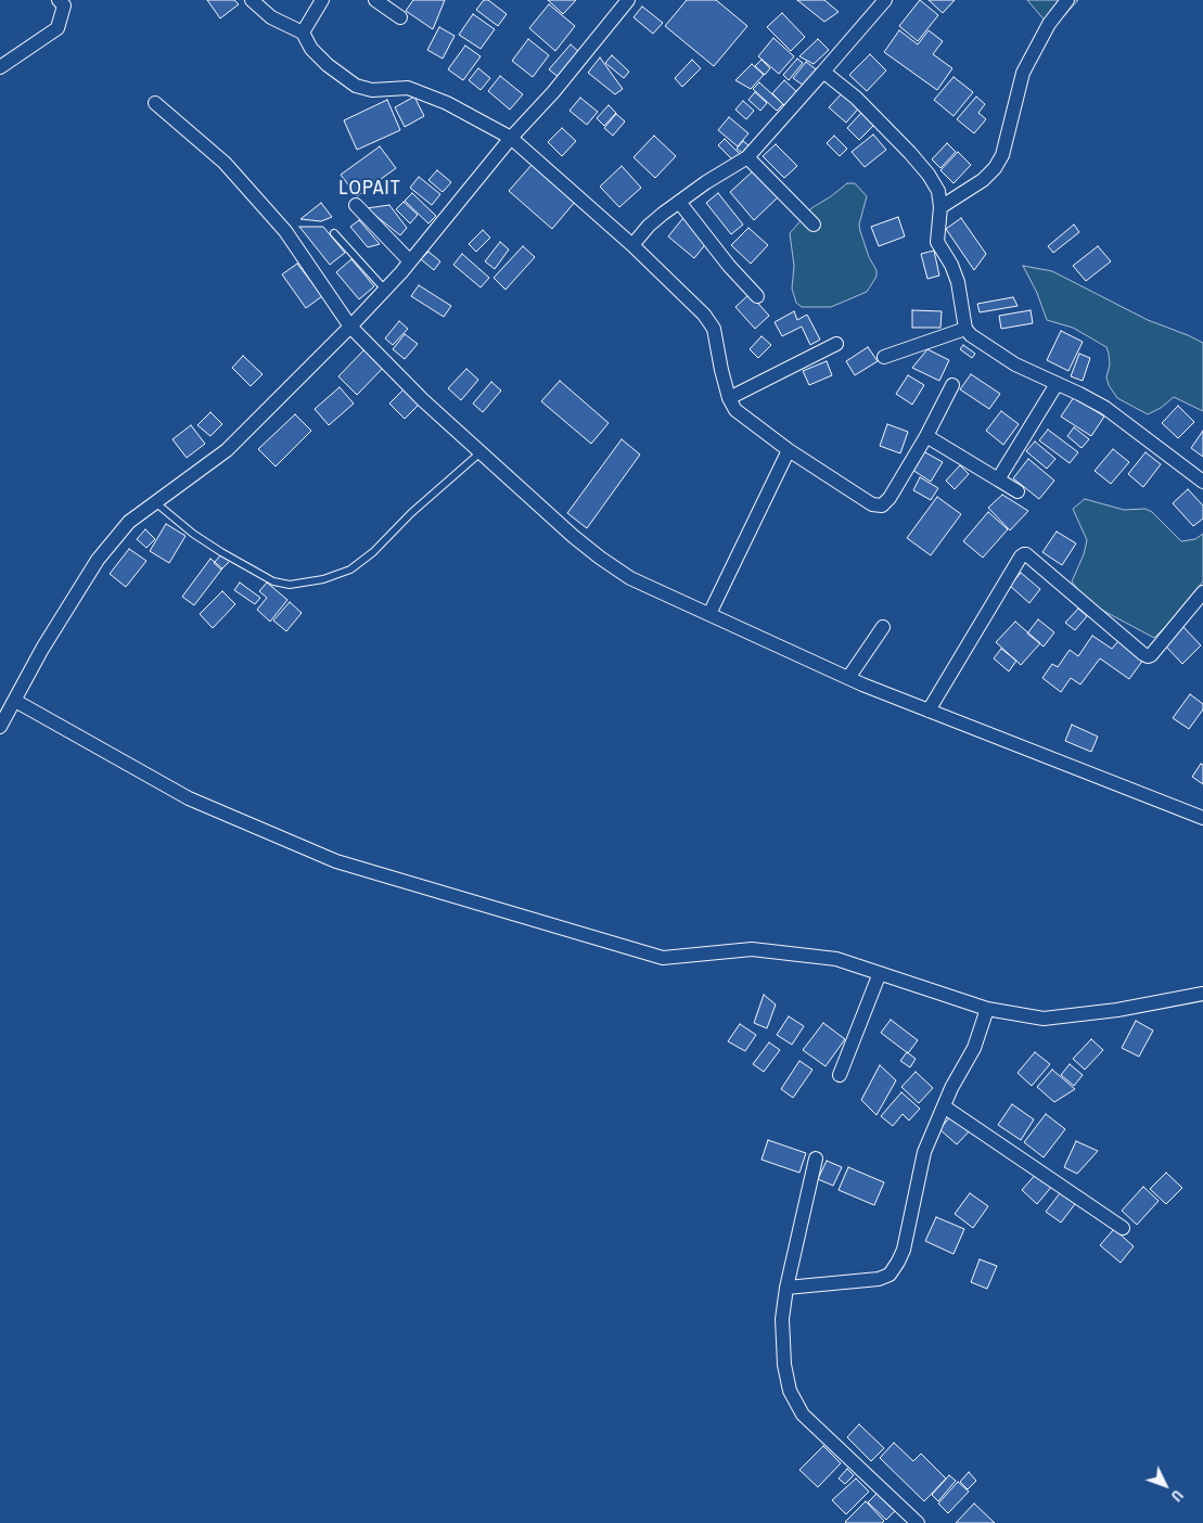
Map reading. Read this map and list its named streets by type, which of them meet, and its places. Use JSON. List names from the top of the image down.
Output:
{
  "districts": ["LOPAIT"],
  "north": "bottom right"
}
